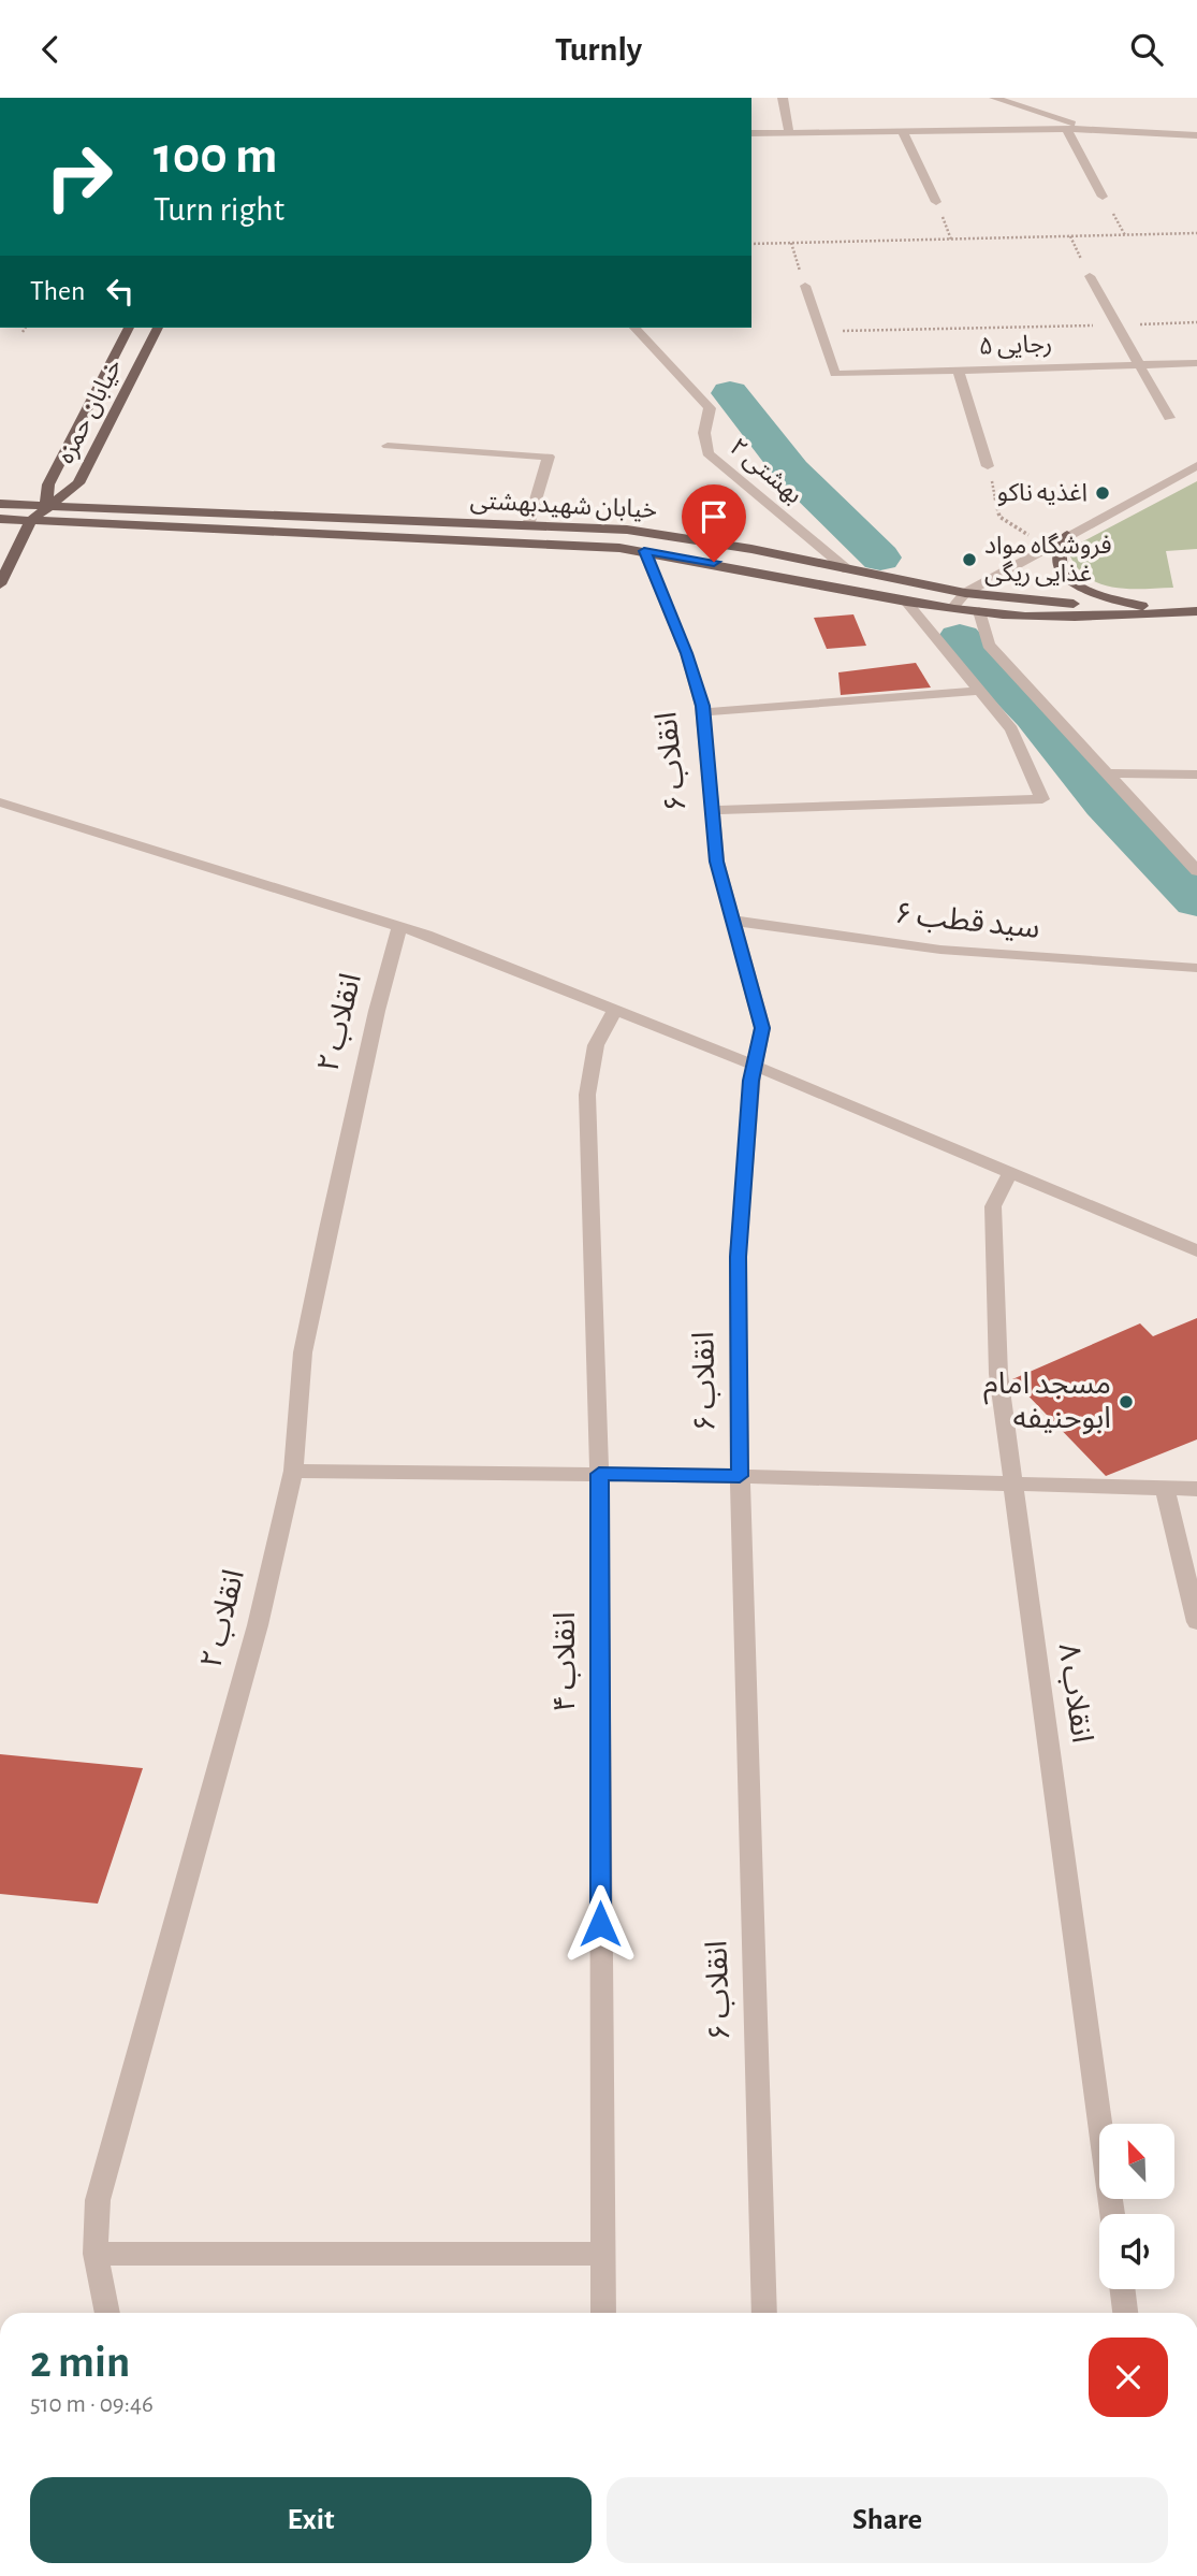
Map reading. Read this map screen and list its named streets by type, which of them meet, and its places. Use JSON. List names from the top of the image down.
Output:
{
  "streets": {
    "main road": ["خیابان حمزه", "خیابان شهیدبهشتی"],
    "street": [
      "رجایی ۵",
      "بهشتی ۲",
      "انقلاب ۶",
      "سید قطب ۶",
      "انقلاب ۲",
      "انقلاب ۴",
      "انقلاب ۸"
    ]
  },
  "crossings": [
    ["خیابان حمزه", "خیابان شهیدبهشتی"],
    ["بهشتی ۲", "خیابان شهیدبهشتی"],
    ["خیابان شهیدبهشتی", "انقلاب ۶"],
    ["انقلاب ۶", "سید قطب ۶"]
  ],
  "places": ["اغذیه ناکو", "فروشگاه مواد غذایی ریگی", "مسجد امام ابوحنیفه"],
  "north": "top left",
  "page": {
    "header": "Turnly",
    "turn": ["100 m", "Turn right"],
    "then": "Then",
    "heading": ["2 min", "510 m · 09:46"],
    "buttons": ["Exit", "Share"]
  }
}
